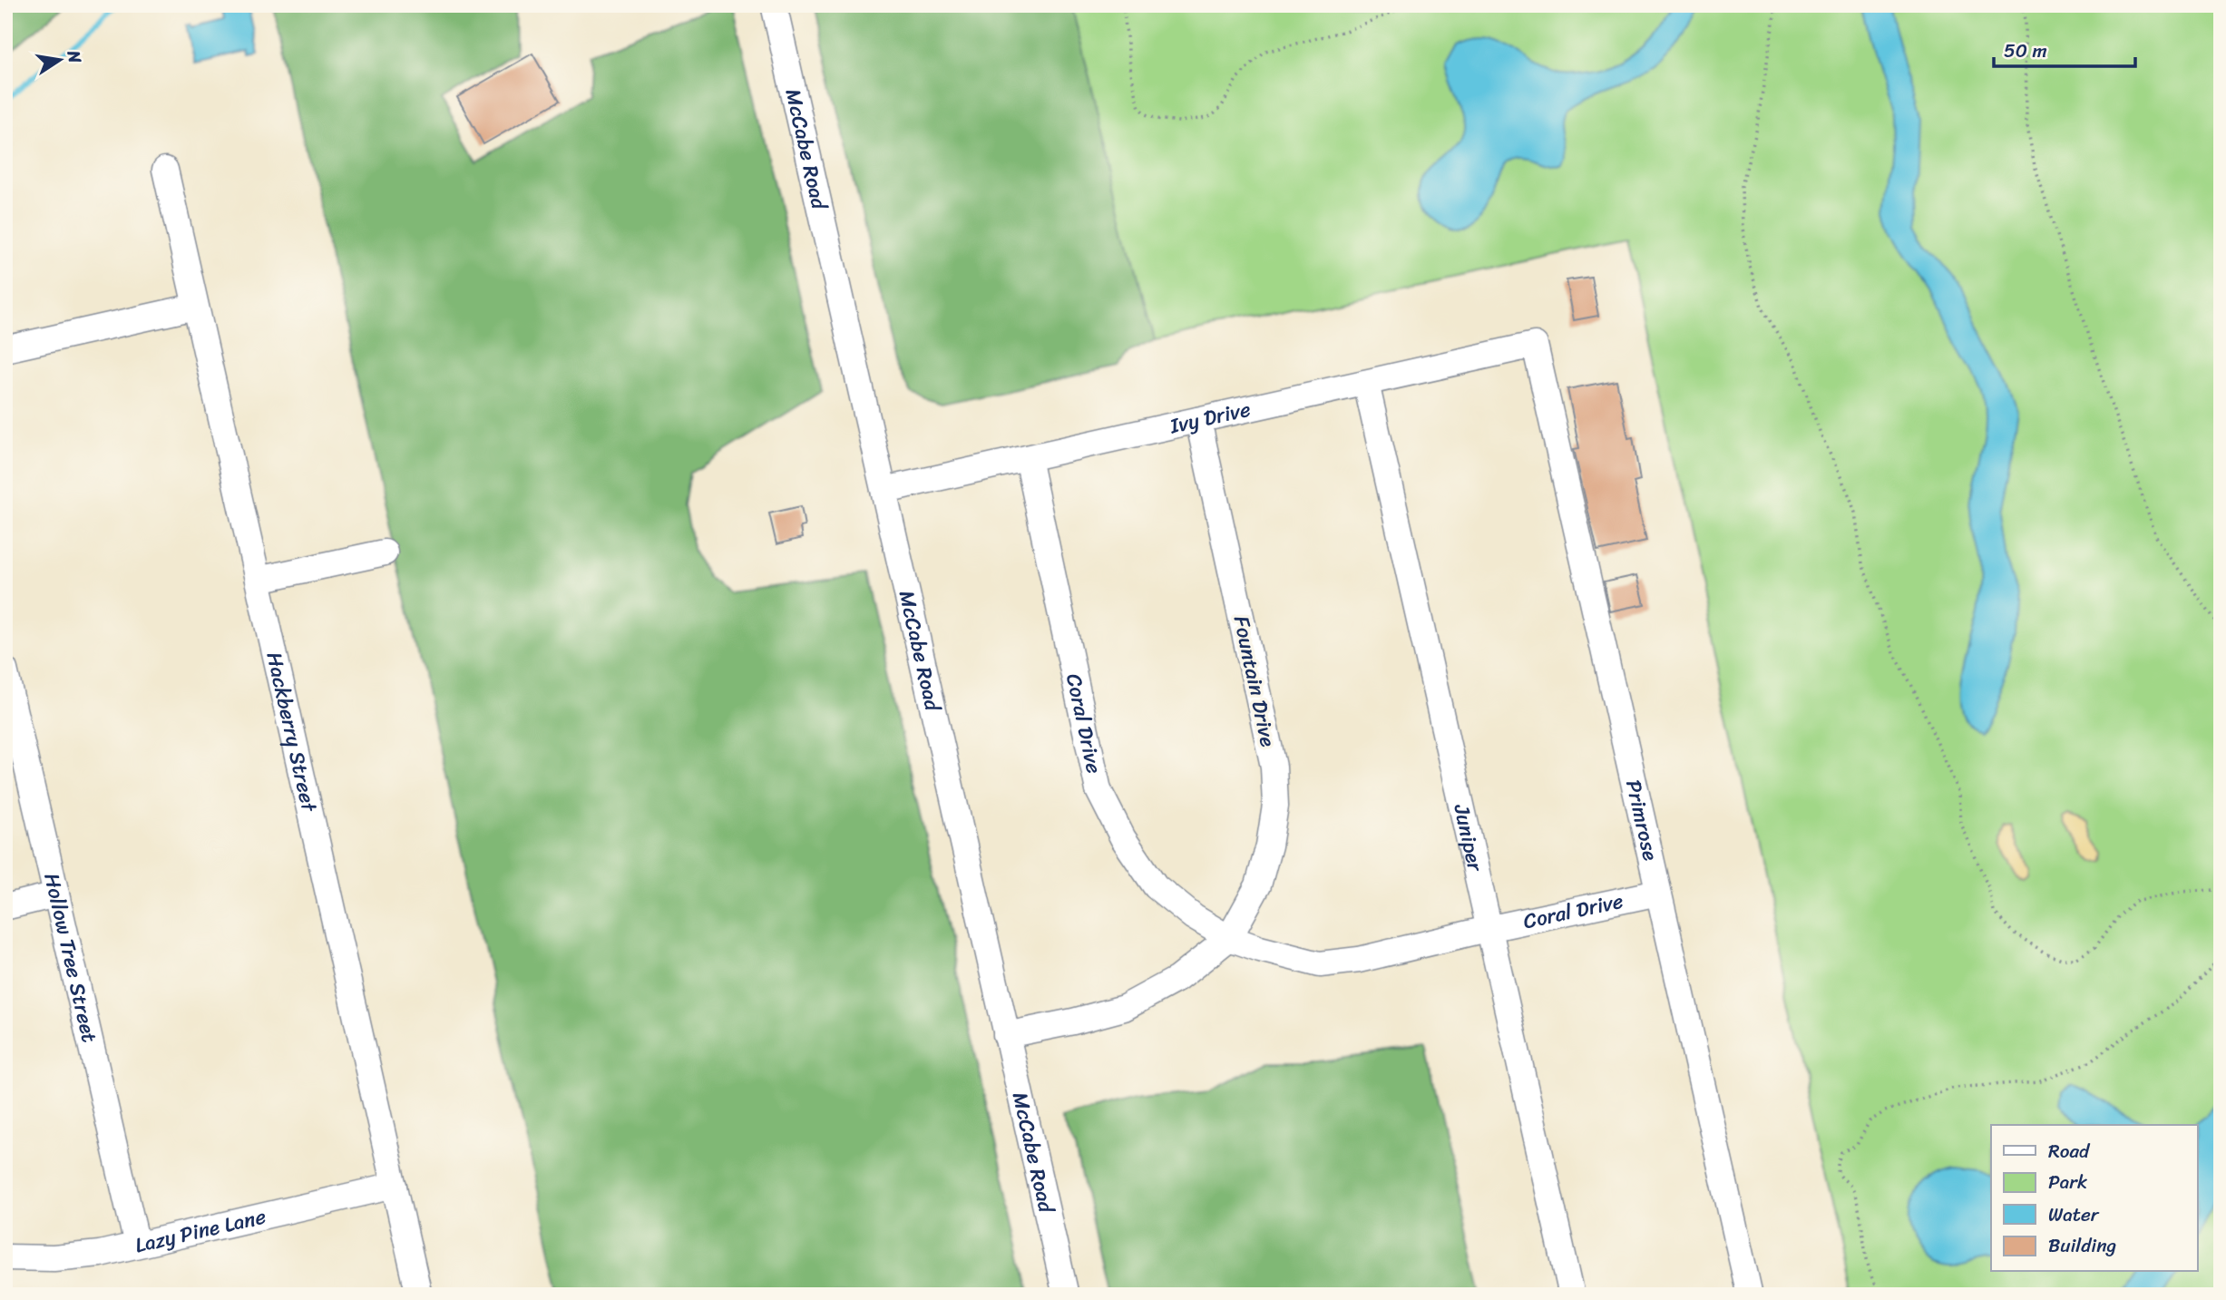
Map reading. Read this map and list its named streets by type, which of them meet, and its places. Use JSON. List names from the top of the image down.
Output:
{
  "streets": {
    "street": [
      "McCabe Road",
      "Ivy Drive",
      "Fountain Drive",
      "Coral Drive",
      "Hackberry Street",
      "Primrose",
      "Juniper",
      "Hollow Tree Street",
      "Lazy Pine Lane"
    ]
  },
  "crossings": [
    ["McCabe Road", "Ivy Drive"],
    ["Ivy Drive", "Fountain Drive"],
    ["Ivy Drive", "Coral Drive"],
    ["Ivy Drive", "Primrose"],
    ["Ivy Drive", "Juniper"],
    ["Fountain Drive", "Coral Drive"],
    ["Coral Drive", "Primrose"],
    ["Coral Drive", "Juniper"],
    ["Hackberry Street", "Lazy Pine Lane"],
    ["Hollow Tree Street", "Lazy Pine Lane"]
  ],
  "legend": [
    "Road",
    "Park",
    "Water",
    "Building"
  ],
  "scale_bar": "50 m",
  "north": "right"
}
